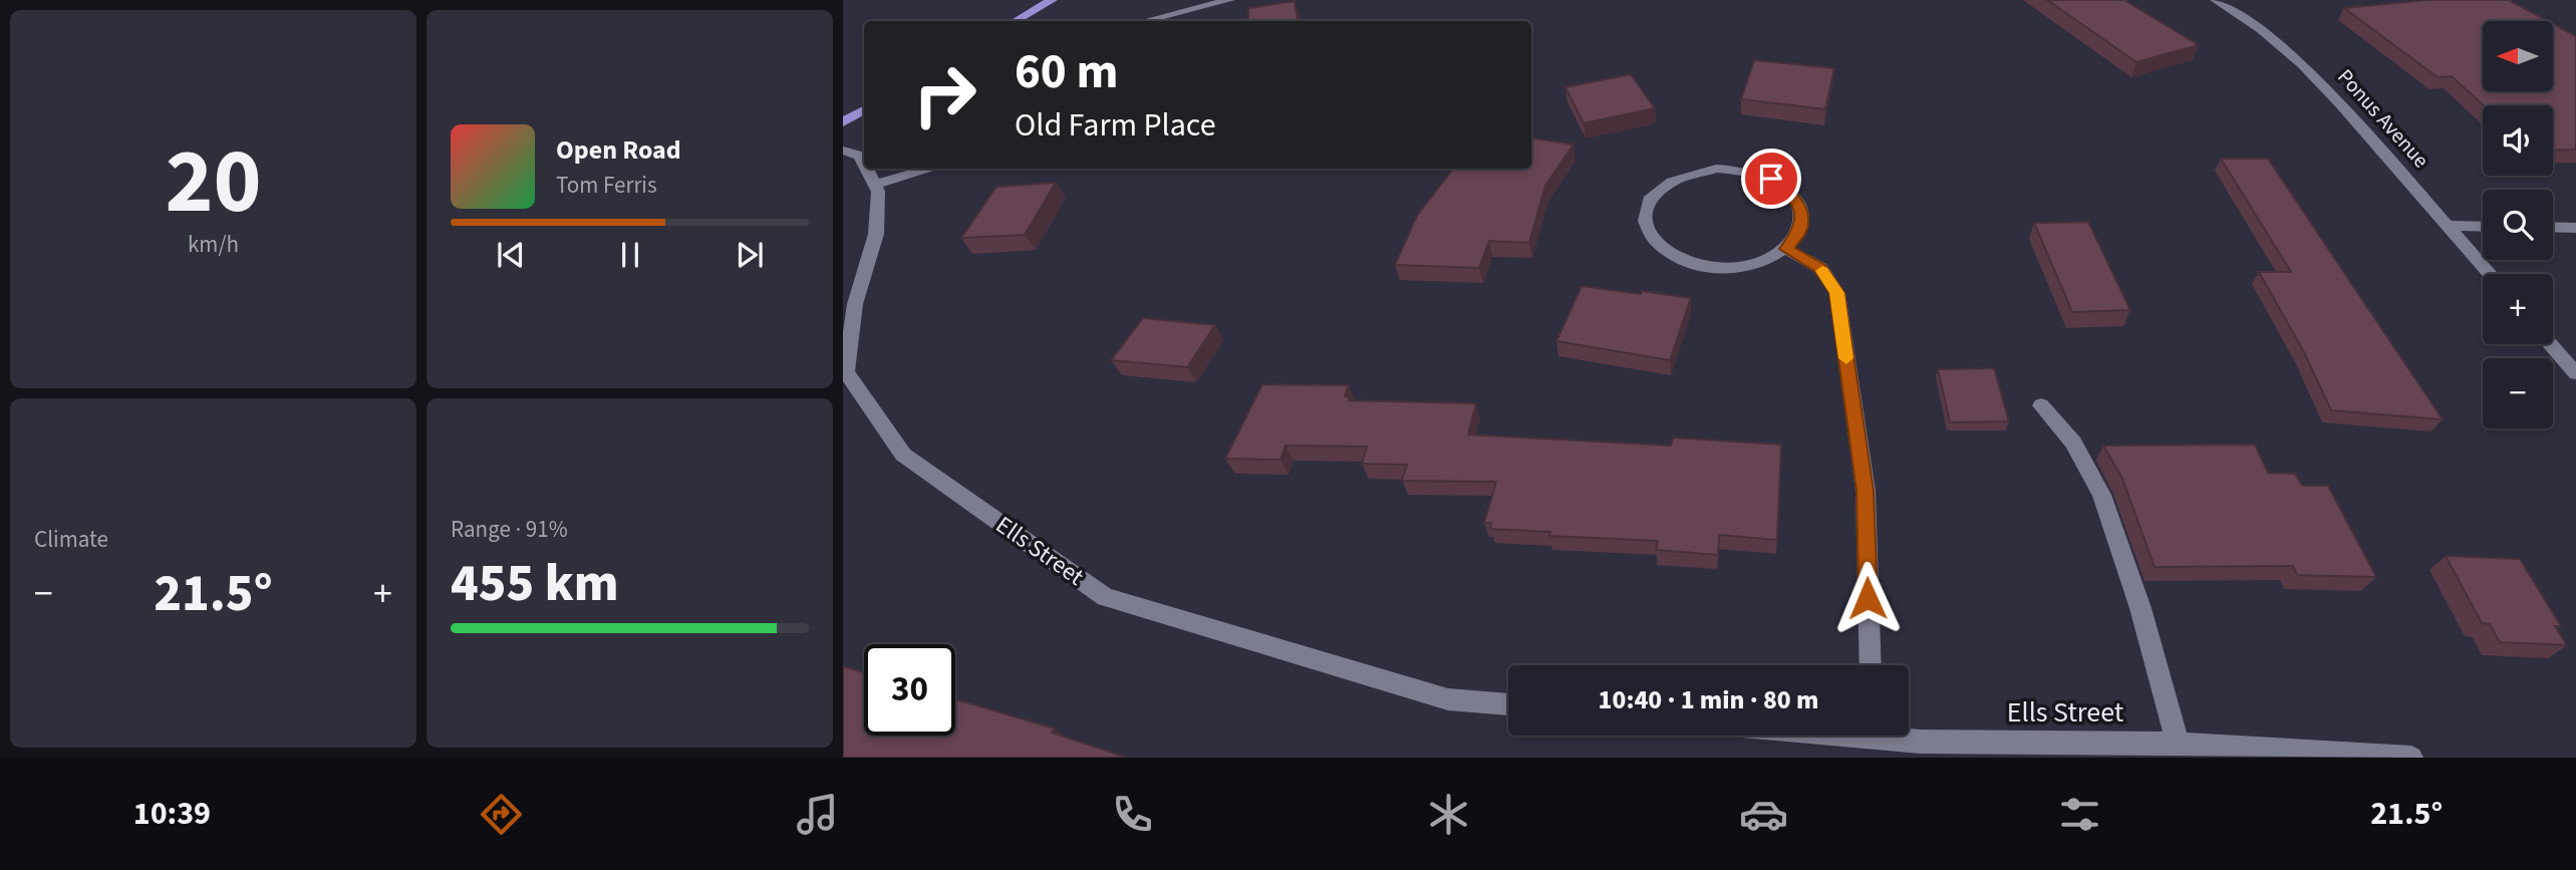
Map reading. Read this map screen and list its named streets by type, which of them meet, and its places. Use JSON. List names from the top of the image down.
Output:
{
  "streets": {
    "street": ["Ponus Avenue", "Ells Street"]
  },
  "north": "left",
  "page": {
    "tile": [
      ["20", "km/h"],
      "Climate",
      ["Range · 91%", "455 km"]
    ],
    "map_buttons": ["+", "−"],
    "turn": ["60 m", "Old Farm Place"],
    "song": ["Open Road", "Tom Ferris"],
    "heat": ["−", "21.5°", "+"],
    "limit": "30",
    "trip": "10:40 · 1 min · 80 m",
    "tabs": ["10:39", "21.5°"]
  }
}
